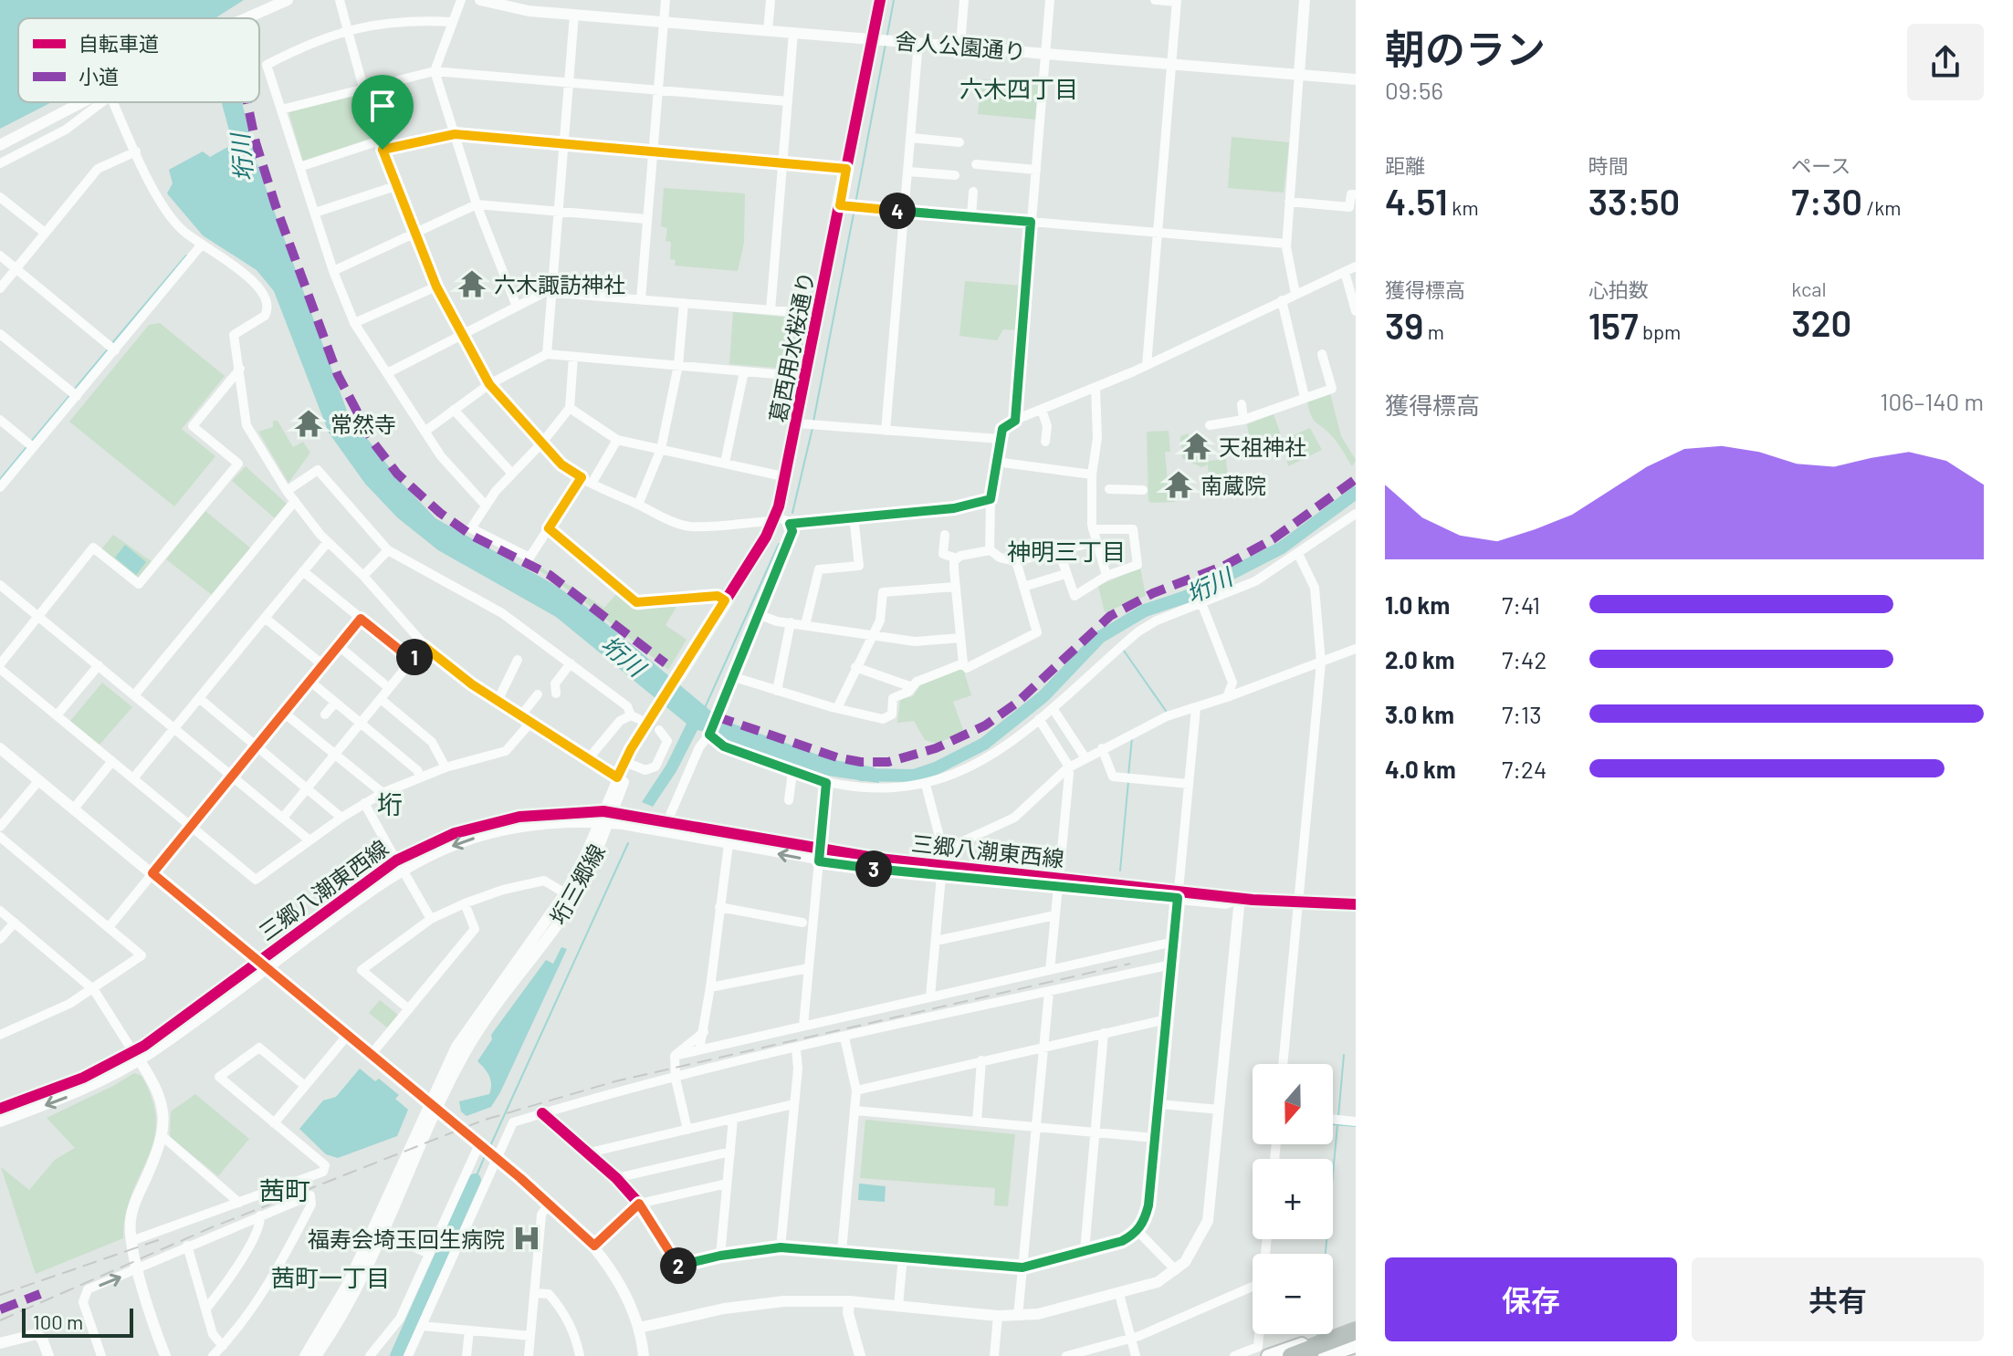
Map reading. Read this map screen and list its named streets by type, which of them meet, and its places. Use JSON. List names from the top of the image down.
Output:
{
  "streets": {
    "street": [
      "舎人公園通り",
      "葛西用水桜通り",
      "三郷八潮東西線",
      "垳三郷線"
    ]
  },
  "crossings": [
    ["舎人公園通り", "葛西用水桜通り"],
    ["葛西用水桜通り", "垳三郷線"],
    ["三郷八潮東西線", "垳三郷線"]
  ],
  "districts": [
    "六木四丁目",
    "神明三丁目",
    "垳",
    "茜町",
    "茜町一丁目"
  ],
  "water": ["垳川"],
  "places": {
    "temple": [
      "六木諏訪神社",
      "常然寺",
      "天祖神社",
      "南蔵院"
    ],
    "hospital": ["福寿会埼玉回生病院"]
  },
  "legend": ["自転車道", "小道"],
  "scale_bar": "100 m",
  "north": "bottom",
  "page": {
    "heading": ["朝のラン", "09:56"],
    "stats": [
      ["距離", "4.51 km"],
      ["時間", "33:50"],
      ["ペース", "7:30 /km"],
      ["獲得標高", "39 m"],
      ["心拍数", "157 bpm"],
      ["kcal", "320"]
    ],
    "pins": [
      "4",
      "1",
      "3",
      "2"
    ],
    "chart": ["獲得標高", "106–140 m"],
    "list": [
      {
        "name": "1.0 km",
        "note": "7:41"
      },
      {
        "name": "2.0 km",
        "note": "7:42"
      },
      {
        "name": "3.0 km",
        "note": "7:13"
      },
      {
        "name": "4.0 km",
        "note": "7:24"
      }
    ],
    "map_buttons": ["+", "−"],
    "buttons": ["保存", "共有"],
    "scale": "100 m"
  }
}
